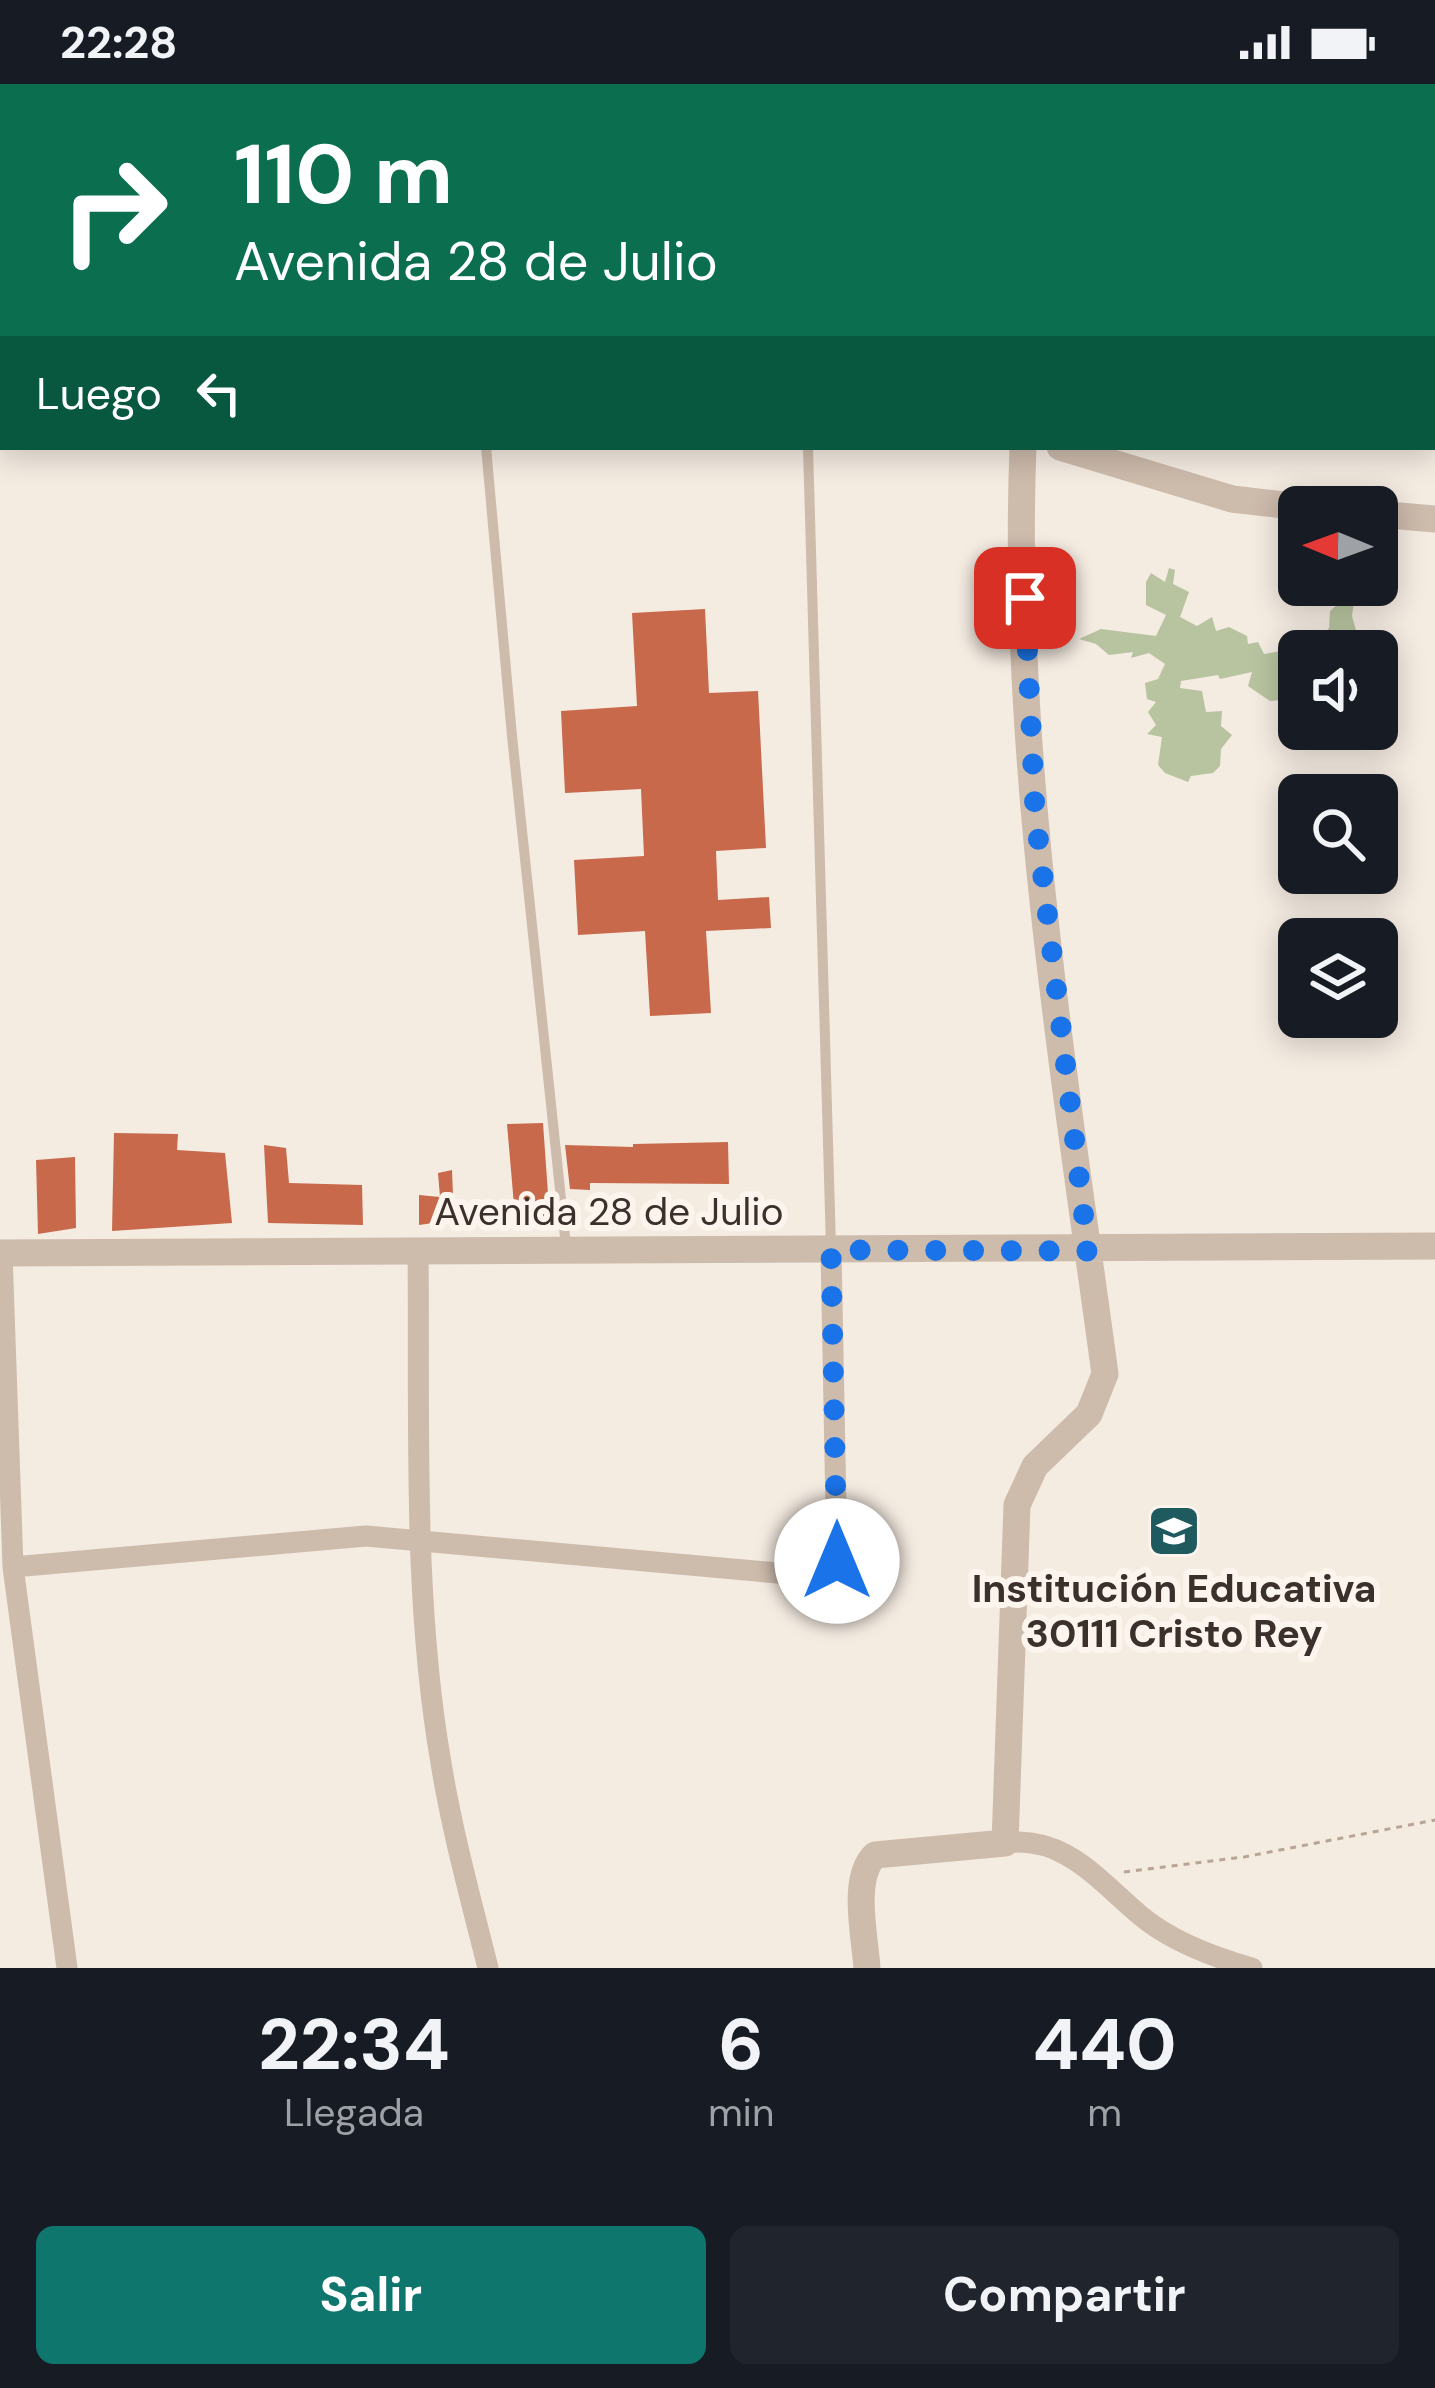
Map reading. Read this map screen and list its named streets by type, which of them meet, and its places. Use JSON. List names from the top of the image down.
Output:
{
  "streets": {
    "street": ["Avenida 28 de Julio"]
  },
  "places": {
    "school or university": ["Institución Educativa 30111 Cristo Rey"]
  },
  "north": "left",
  "page": {
    "status": "22:28",
    "turn": ["110 m", "Avenida 28 de Julio"],
    "then": "Luego",
    "eta": [
      "22:34",
      "Llegada",
      "6",
      "min",
      "440",
      "m"
    ],
    "buttons": ["Salir", "Compartir"]
  }
}
